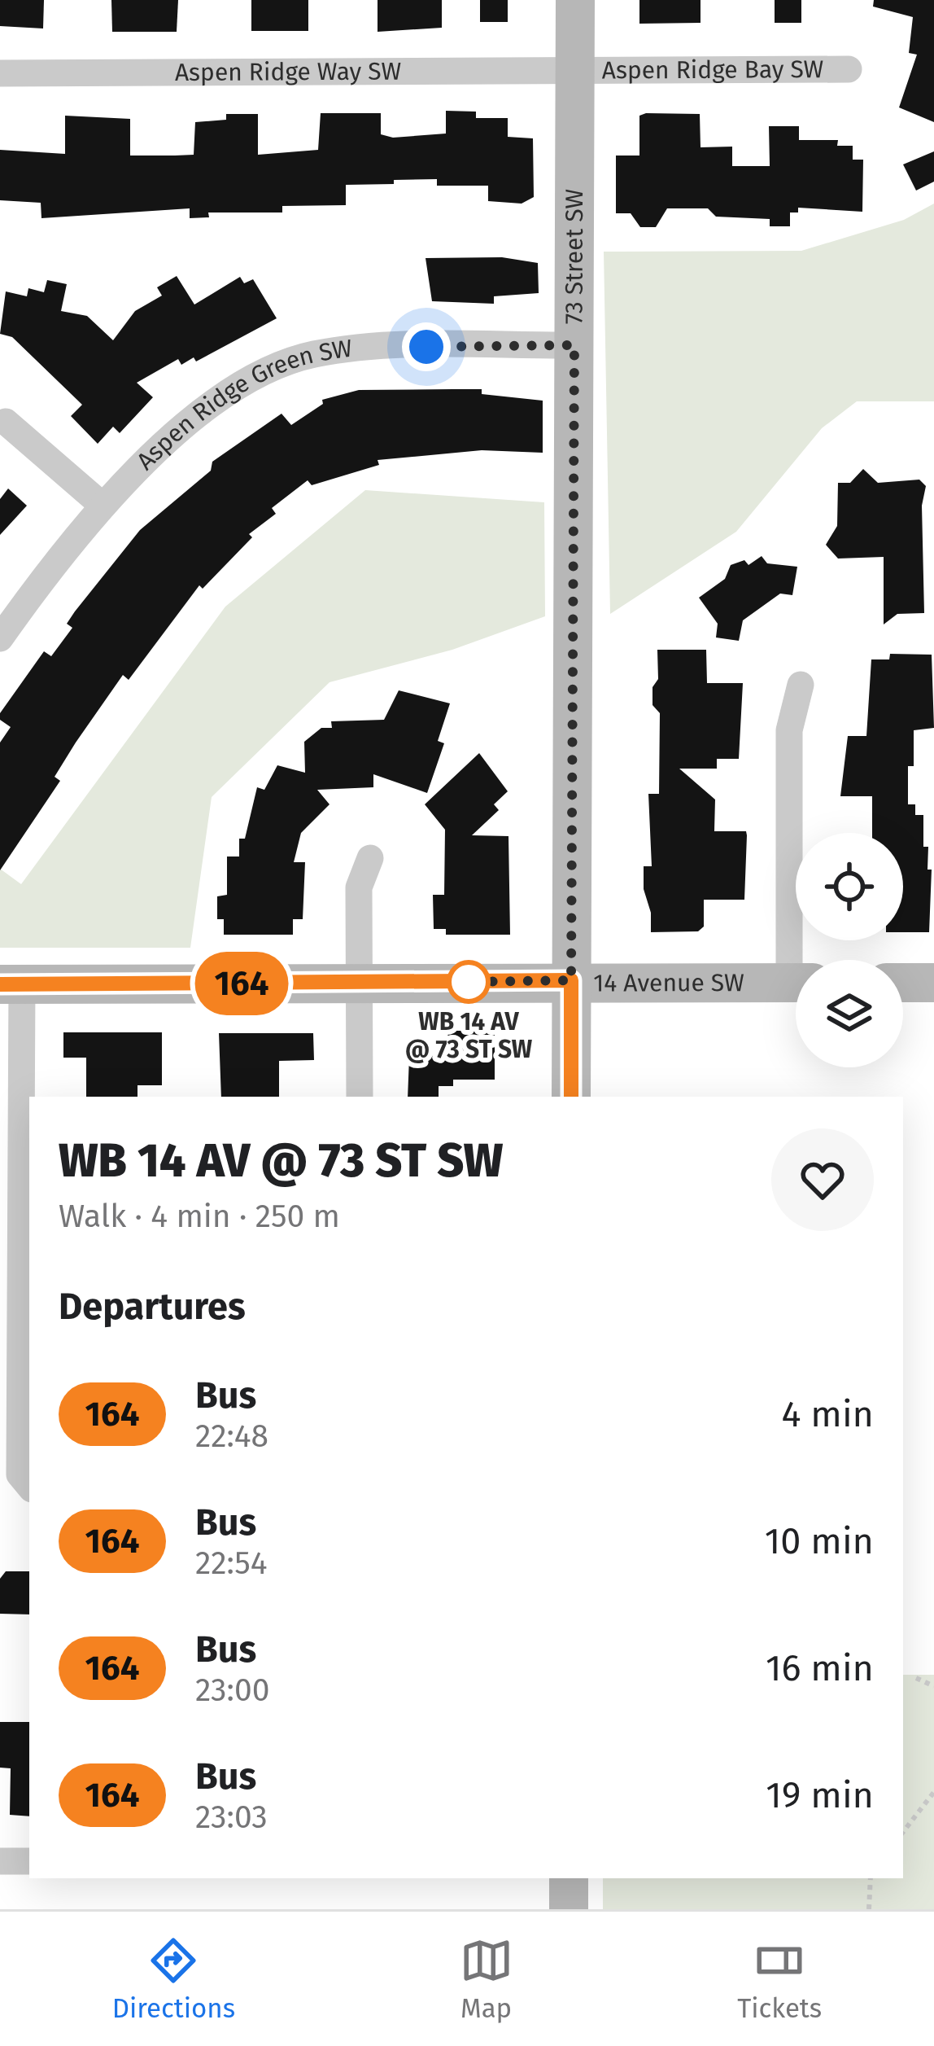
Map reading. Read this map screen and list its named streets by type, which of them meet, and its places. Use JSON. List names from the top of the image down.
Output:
{
  "streets": {
    "street": [
      "Aspen Ridge Bay SW",
      "Aspen Ridge Way SW",
      "73 Street SW",
      "Aspen Ridge Green SW",
      "14 Avenue SW"
    ]
  },
  "crossings": [
    ["Aspen Ridge Bay SW", "Aspen Ridge Way SW"],
    ["Aspen Ridge Bay SW", "73 Street SW"],
    ["Aspen Ridge Way SW", "73 Street SW"],
    ["73 Street SW", "Aspen Ridge Green SW"],
    ["73 Street SW", "14 Avenue SW"]
  ],
  "places": ["WB 14 AV @ 73 ST SW"],
  "lines": ["bus line 164"],
  "page": {
    "on_map": "164",
    "heading": [
      ["WB 14 AV @ 73 ST SW", "Walk · 4 min · 250 m"],
      "Departures"
    ],
    "list": [
      {
        "mark": "164",
        "name": "Bus",
        "note": "22:48",
        "value": "4 min"
      },
      {
        "mark": "164",
        "name": "Bus",
        "note": "22:54",
        "value": "10 min"
      },
      {
        "mark": "164",
        "name": "Bus",
        "note": "23:00",
        "value": "16 min"
      },
      {
        "mark": "164",
        "name": "Bus",
        "note": "23:03",
        "value": "19 min"
      }
    ],
    "tabs": ["Directions", "Map", "Tickets"]
  }
}
